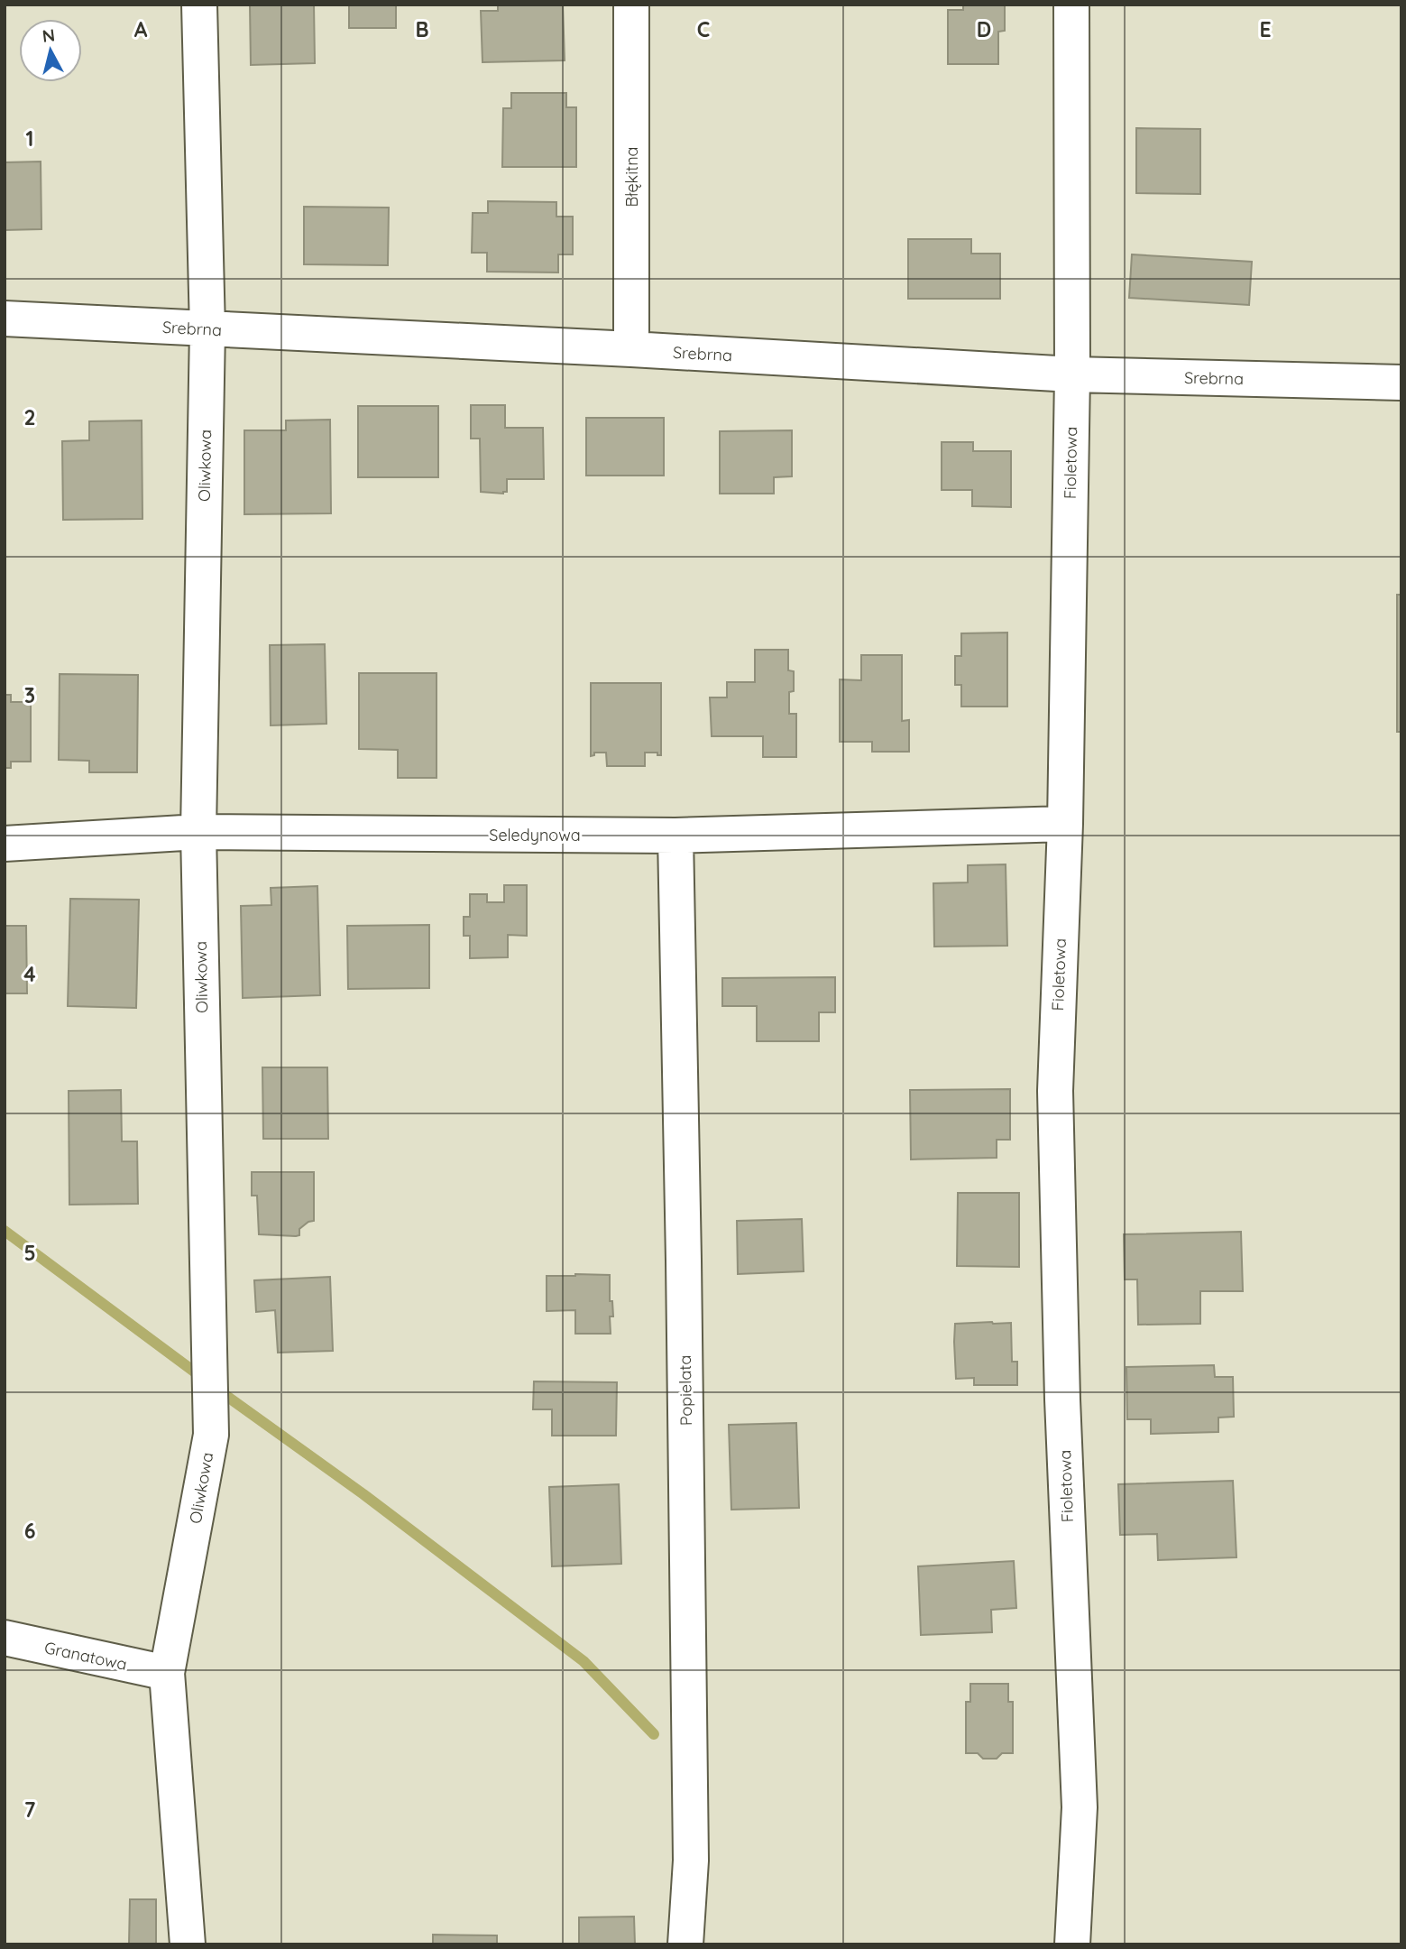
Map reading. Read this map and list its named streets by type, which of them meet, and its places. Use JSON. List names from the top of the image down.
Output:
{
  "streets": {
    "street": [
      "Błękitna",
      "Srebrna",
      "Fioletowa",
      "Oliwkowa",
      "Seledynowa",
      "Popielata",
      "Granatowa"
    ]
  },
  "crossings": [
    ["Błękitna", "Srebrna"],
    ["Srebrna", "Fioletowa"],
    ["Srebrna", "Oliwkowa"],
    ["Fioletowa", "Seledynowa"],
    ["Oliwkowa", "Seledynowa"],
    ["Oliwkowa", "Granatowa"],
    ["Seledynowa", "Popielata"]
  ],
  "north": "top",
  "grid": {
    "columns": [
      "A",
      "B",
      "C",
      "D",
      "E"
    ],
    "rows": [
      "1",
      "2",
      "3",
      "4",
      "5",
      "6",
      "7"
    ]
  }
}
